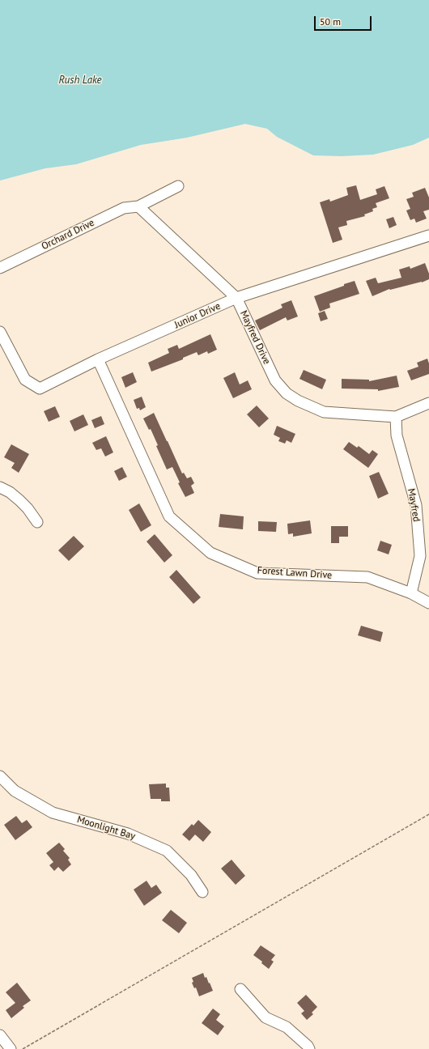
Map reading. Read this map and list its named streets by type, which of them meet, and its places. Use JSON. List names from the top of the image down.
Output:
{
  "streets": {
    "street": [
      "Orchard Drive",
      "Junior Drive",
      "Mayfred Drive",
      "Mayfred",
      "Forest Lawn Drive",
      "Moonlight Bay"
    ]
  },
  "crossings": [
    ["Orchard Drive", "Mayfred Drive"],
    ["Junior Drive", "Mayfred Drive"],
    ["Junior Drive", "Forest Lawn Drive"],
    ["Mayfred Drive", "Mayfred"],
    ["Mayfred", "Forest Lawn Drive"]
  ],
  "water": ["Rush Lake"],
  "scale_bar": "50 m"
}
